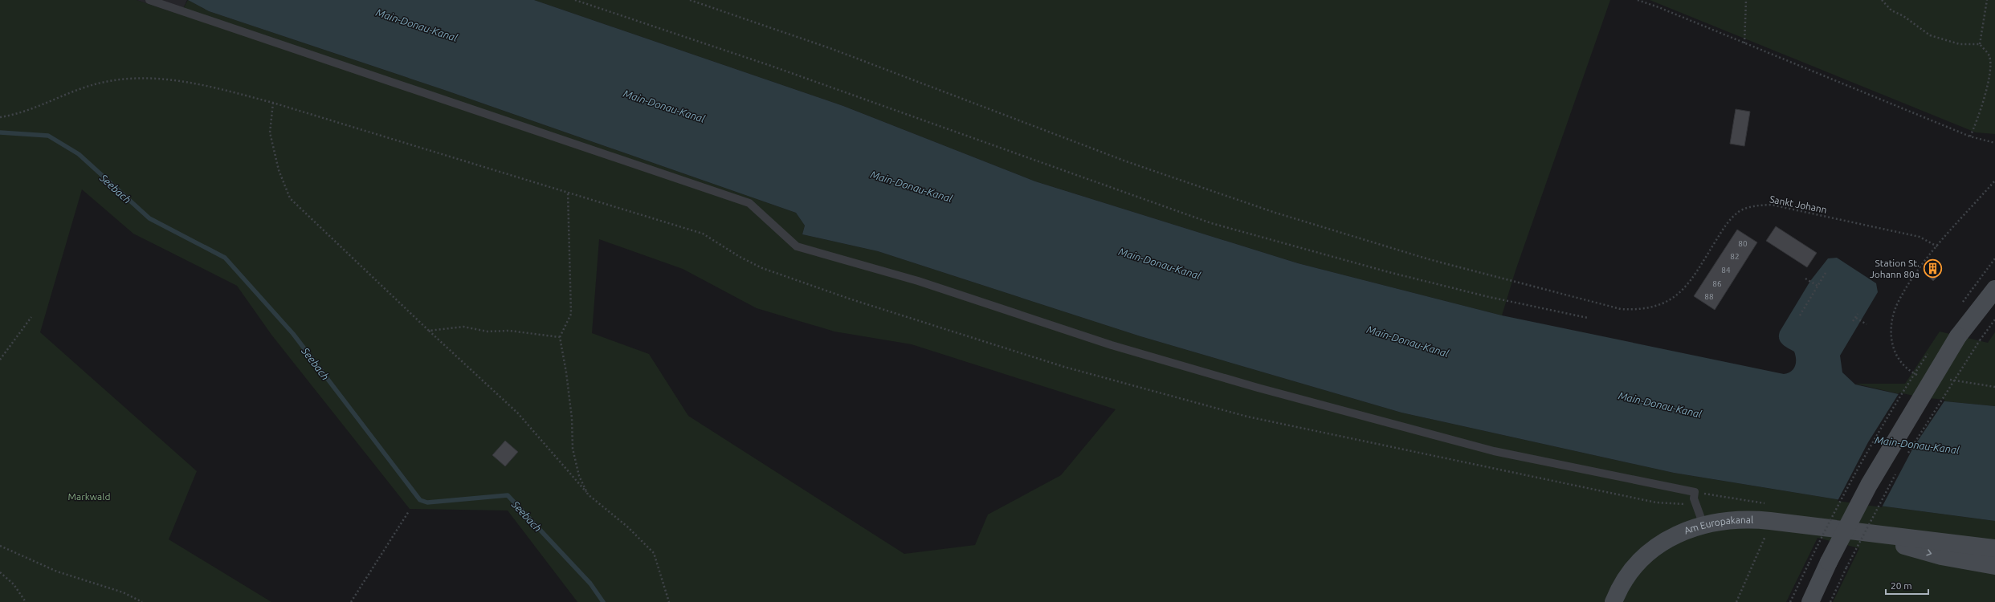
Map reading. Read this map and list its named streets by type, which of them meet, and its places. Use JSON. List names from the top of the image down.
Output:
{
  "streets": {
    "main road": ["Am Europakanal"],
    "path": ["Sankt Johann"]
  },
  "water": ["Main-Donau-Kanal", "Seebach"],
  "parks": ["Markwald"],
  "places": {
    "building": ["Station St. Johann 80a"]
  },
  "house_numbers": [
    "80",
    "82",
    "84",
    "86",
    "88"
  ],
  "scale_bar": "20 m"
}
